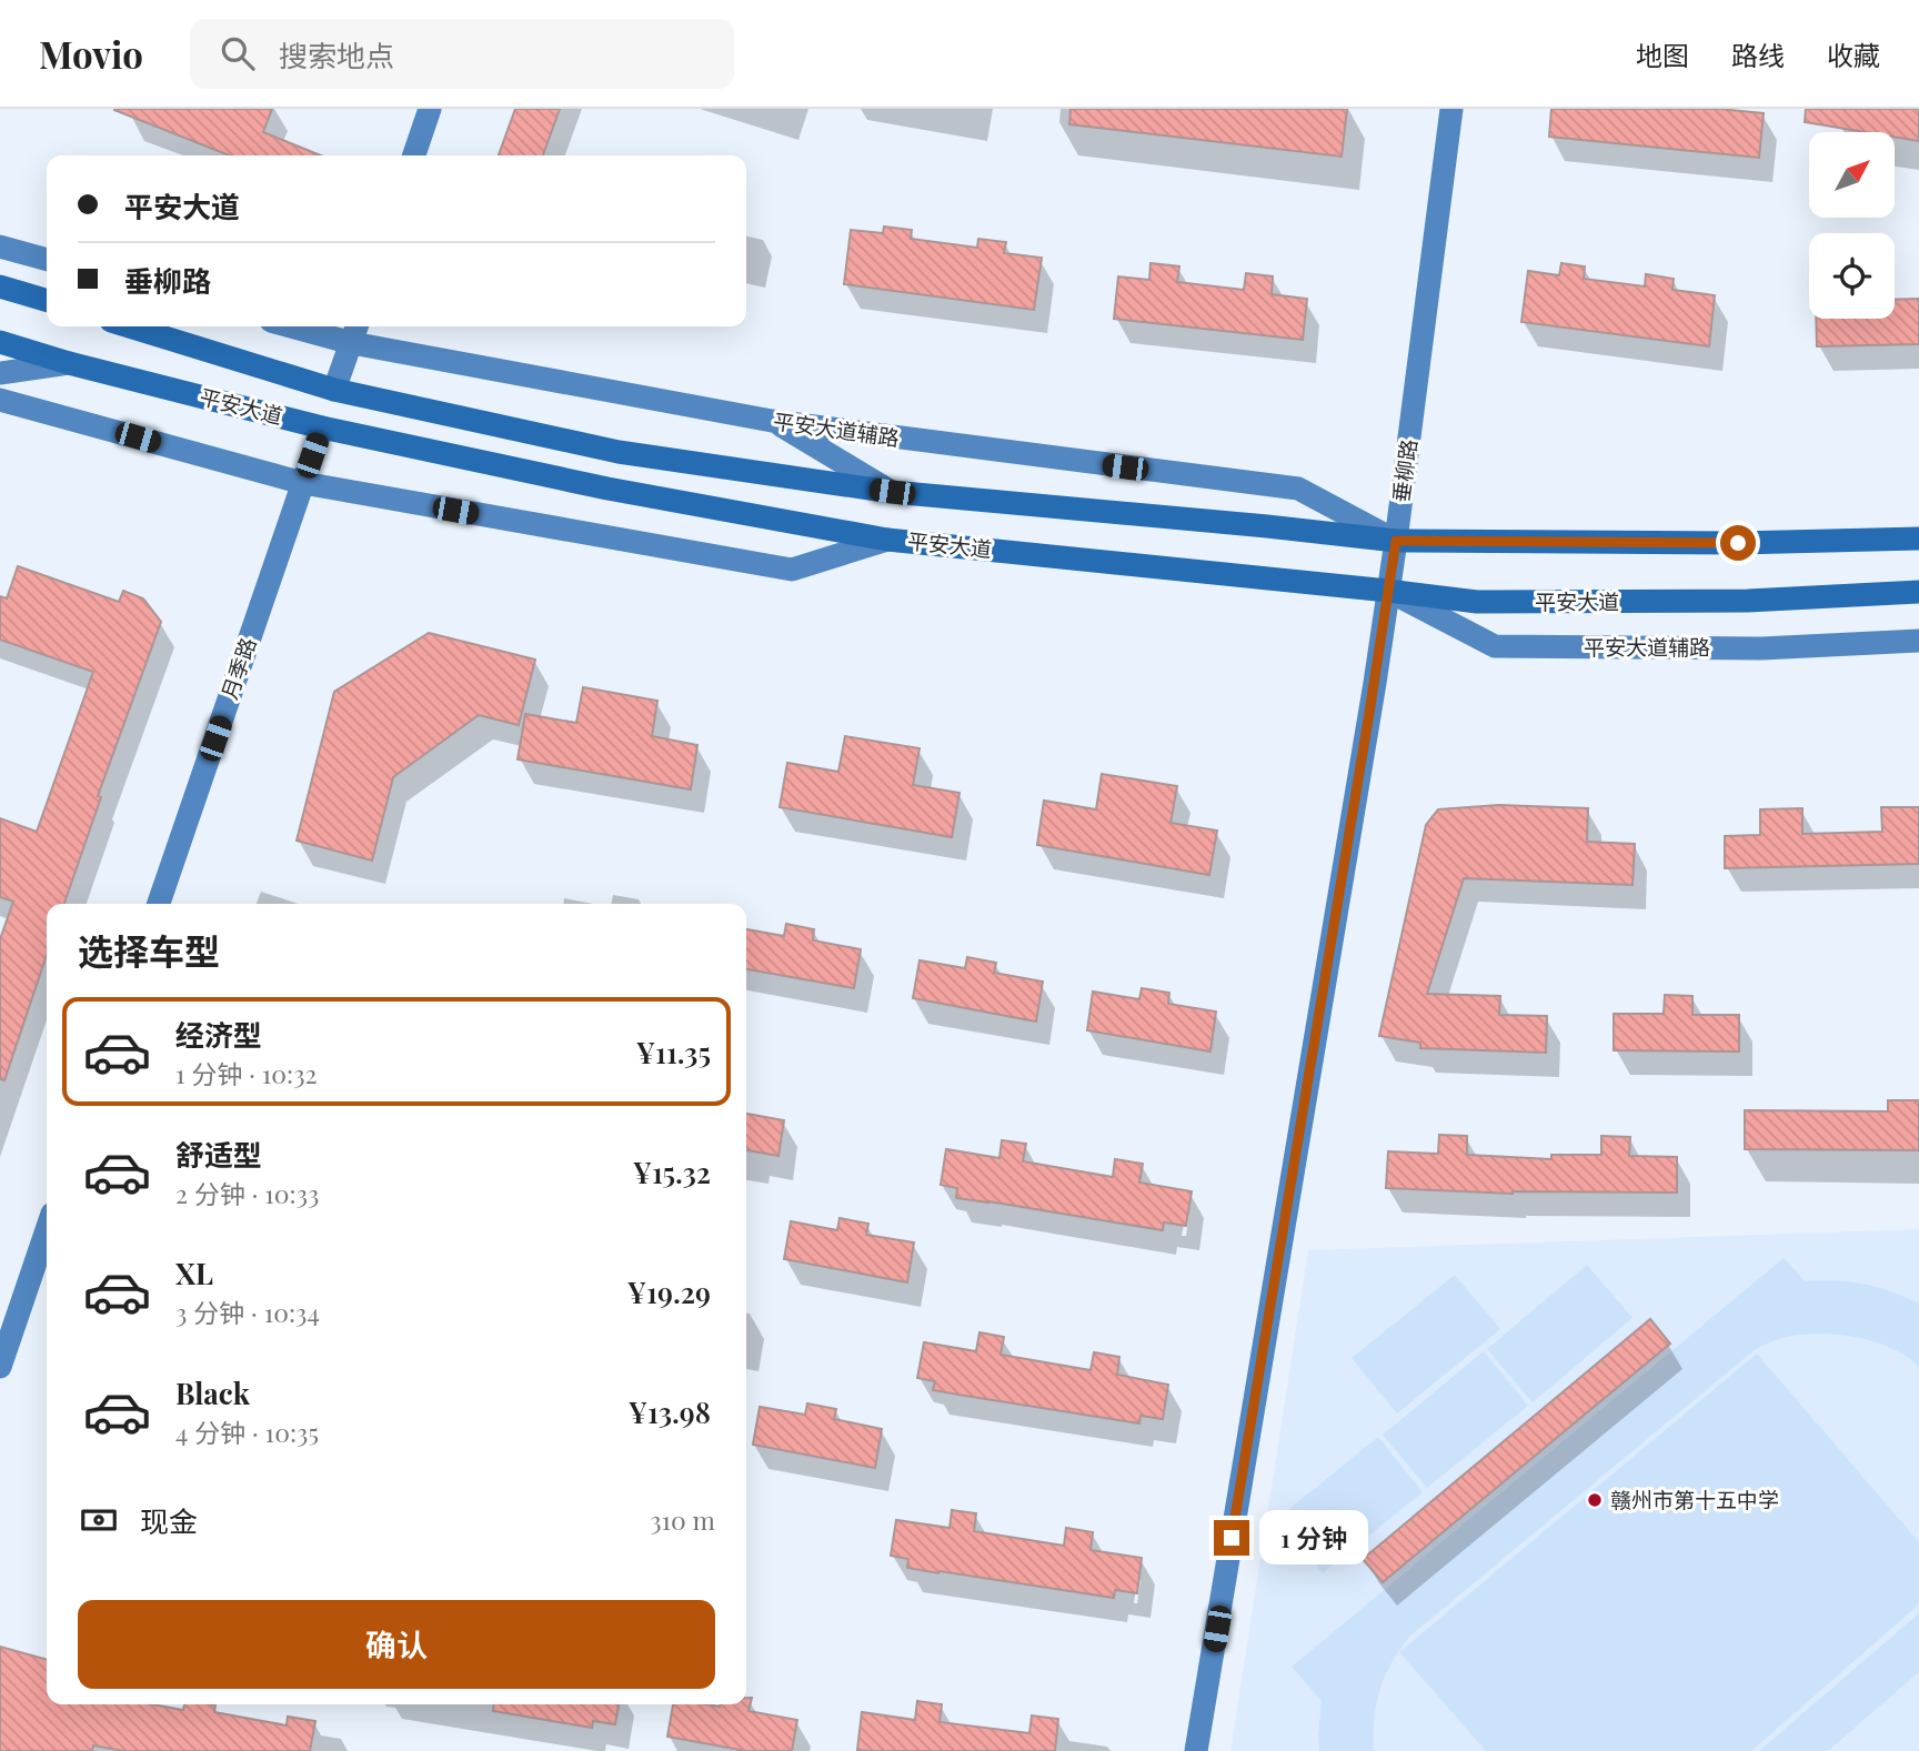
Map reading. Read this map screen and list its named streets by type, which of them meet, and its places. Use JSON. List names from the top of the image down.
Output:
{
  "streets": {
    "main road": ["平安大道"],
    "street": ["平安大道辅路", "垂柳路", "月季路"]
  },
  "crossings": [
    ["平安大道", "平安大道辅路"],
    ["平安大道", "垂柳路"],
    ["平安大道", "月季路"],
    ["平安大道辅路", "垂柳路"]
  ],
  "places": ["赣州市第十五中学"],
  "north": "top right",
  "page": {
    "header": "Movio",
    "search": "搜索地点",
    "nav": ["地图", "路线", "收藏"],
    "banner": ["平安大道", "垂柳路"],
    "heading": "选择车型",
    "list": [
      {
        "name": "经济型",
        "note": "1 分钟 · 10:32",
        "value": "¥11.35"
      },
      {
        "name": "舒适型",
        "note": "2 分钟 · 10:33",
        "value": "¥15.32"
      },
      {
        "name": "XL",
        "note": "3 分钟 · 10:34",
        "value": "¥19.29"
      },
      {
        "name": "Black",
        "note": "4 分钟 · 10:35",
        "value": "¥13.98"
      }
    ],
    "pay": ["现金", "310 m"],
    "bubble": "1 分钟",
    "buttons": "确认"
  }
}
